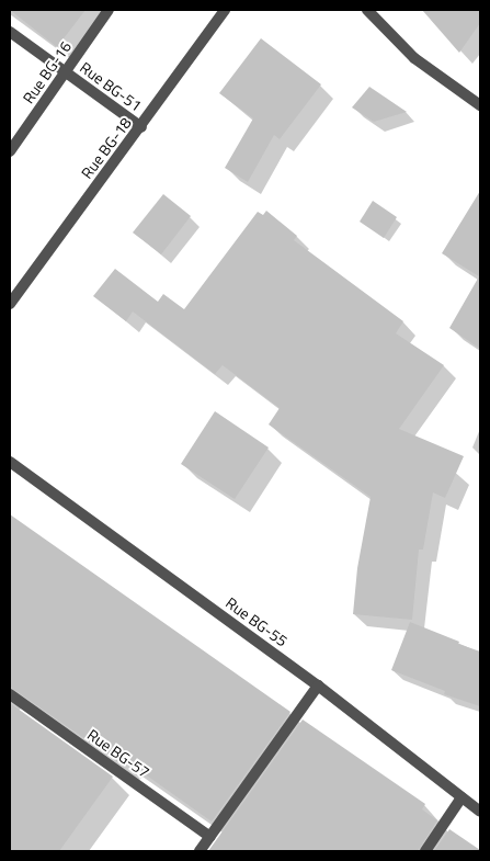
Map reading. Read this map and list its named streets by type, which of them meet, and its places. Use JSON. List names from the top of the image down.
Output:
{
  "streets": {
    "street": [
      "Rue BG-16",
      "Rue BG-51",
      "Rue BG-18",
      "Rue BG-55",
      "Rue BG-57"
    ]
  },
  "crossings": [
    ["Rue BG-16", "Rue BG-51"],
    ["Rue BG-51", "Rue BG-18"]
  ]
}
